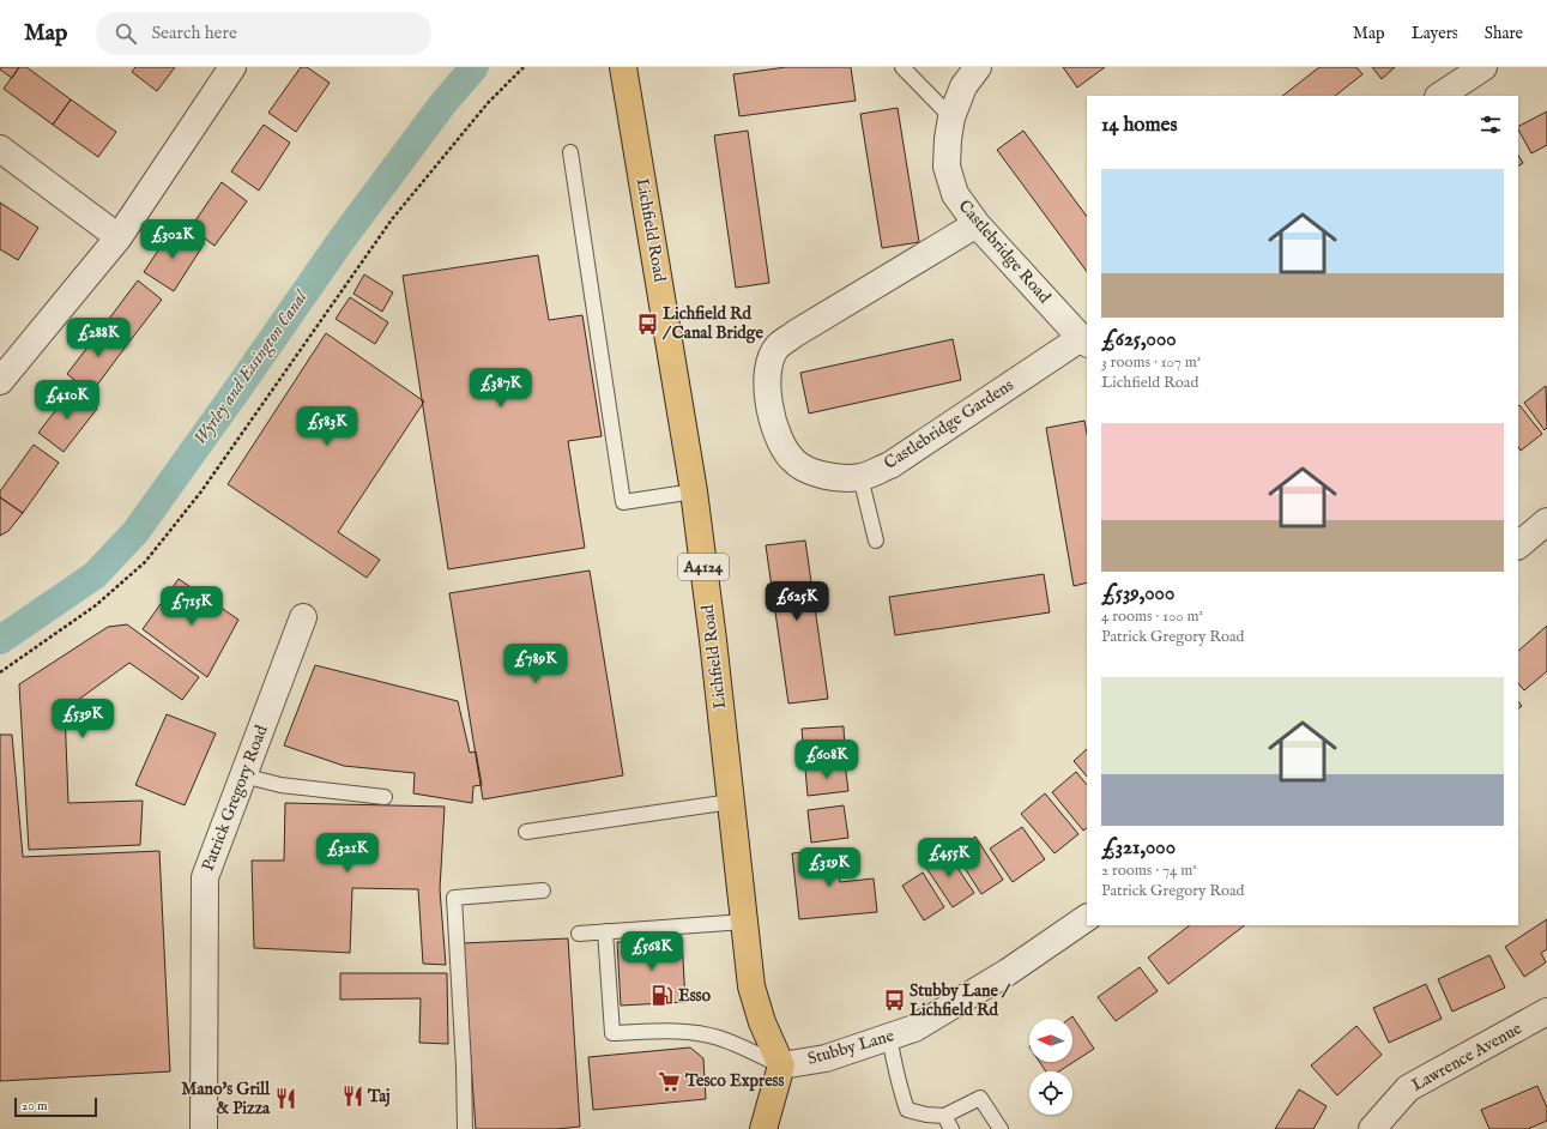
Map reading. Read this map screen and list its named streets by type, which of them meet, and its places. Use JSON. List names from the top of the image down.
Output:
{
  "streets": {
    "main road": ["Lichfield Road", "A4124"],
    "street": [
      "Castlebridge Road",
      "Castlebridge Gardens",
      "Patrick Gregory Road",
      "Stubby Lane",
      "Lawrence Avenue"
    ]
  },
  "crossings": [
    ["Lichfield Road", "Stubby Lane"],
    ["Castlebridge Road", "Castlebridge Gardens"]
  ],
  "water": ["Wyrley and Essington Canal"],
  "places": {
    "bus stop": ["Lichfield Rd / Canal Bridge", "Stubby Lane / Lichfield Rd"],
    "fuel station": ["Esso"],
    "supermarket": ["Tesco Express"],
    "restaurant": ["Taj", "Mano's Grill & Pizza"]
  },
  "scale_bar": "20 m",
  "north": "left",
  "page": {
    "header": "Map",
    "search": "Search here",
    "nav": ["Map", "Layers", "Share"],
    "heading": "14 homes",
    "list": [
      {
        "name": "£625,000",
        "note": "3 rooms · 107 m² · Lichfield Road"
      },
      {
        "name": "£539,000",
        "note": "4 rooms · 100 m² · Patrick Gregory Road"
      },
      {
        "name": "£321,000",
        "note": "2 rooms · 74 m² · Patrick Gregory Road"
      }
    ],
    "price": [
      "£302K",
      "£288K",
      "£387K",
      "£410K",
      "£583K",
      "£625K",
      "£715K",
      "£789K",
      "£539K",
      "£608K",
      "£321K",
      "£455K",
      "£319K",
      "£568K"
    ],
    "scale": "20 m"
  }
}
